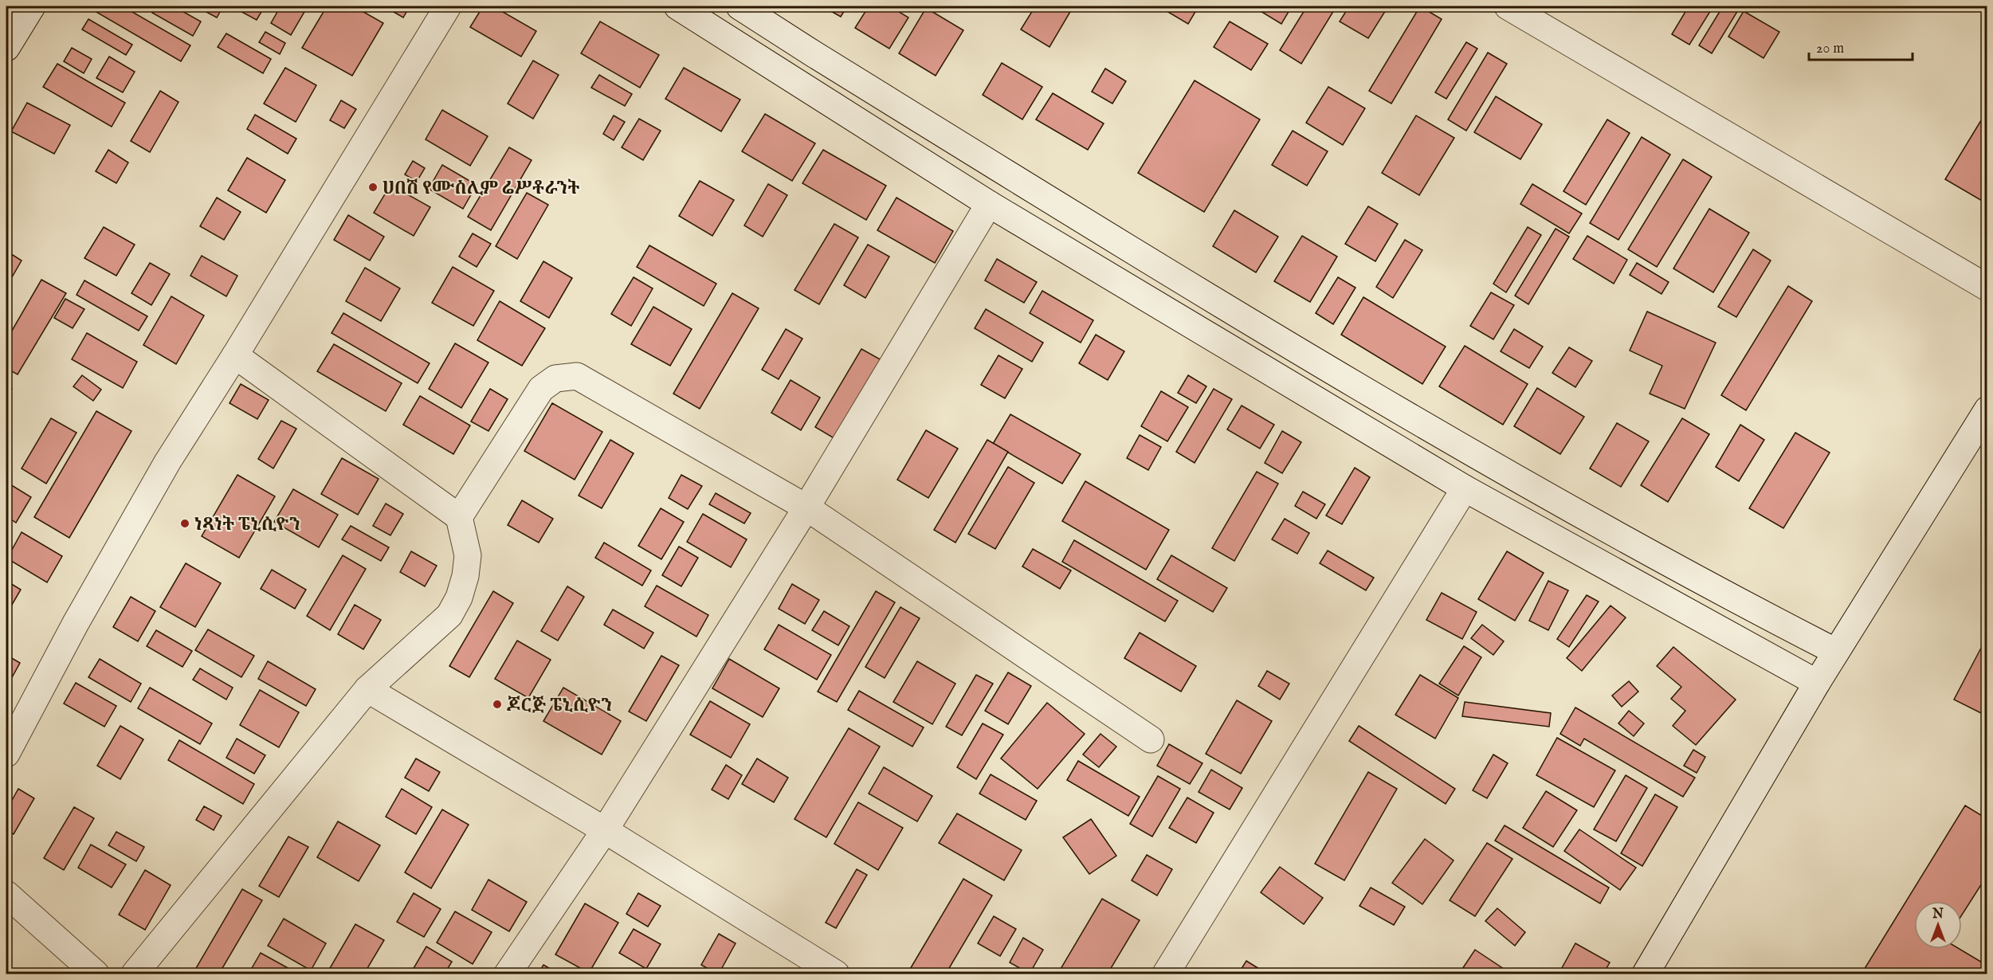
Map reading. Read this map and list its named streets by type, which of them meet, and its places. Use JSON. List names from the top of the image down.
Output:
{
  "places": ["ሀበሽ የሙስሊም ሬሥቶራንት", "ነጻነት ፔኒሲዮን", "ጆርጅ ፔኒሲዮን"],
  "scale_bar": "20 m",
  "north": "top"
}
